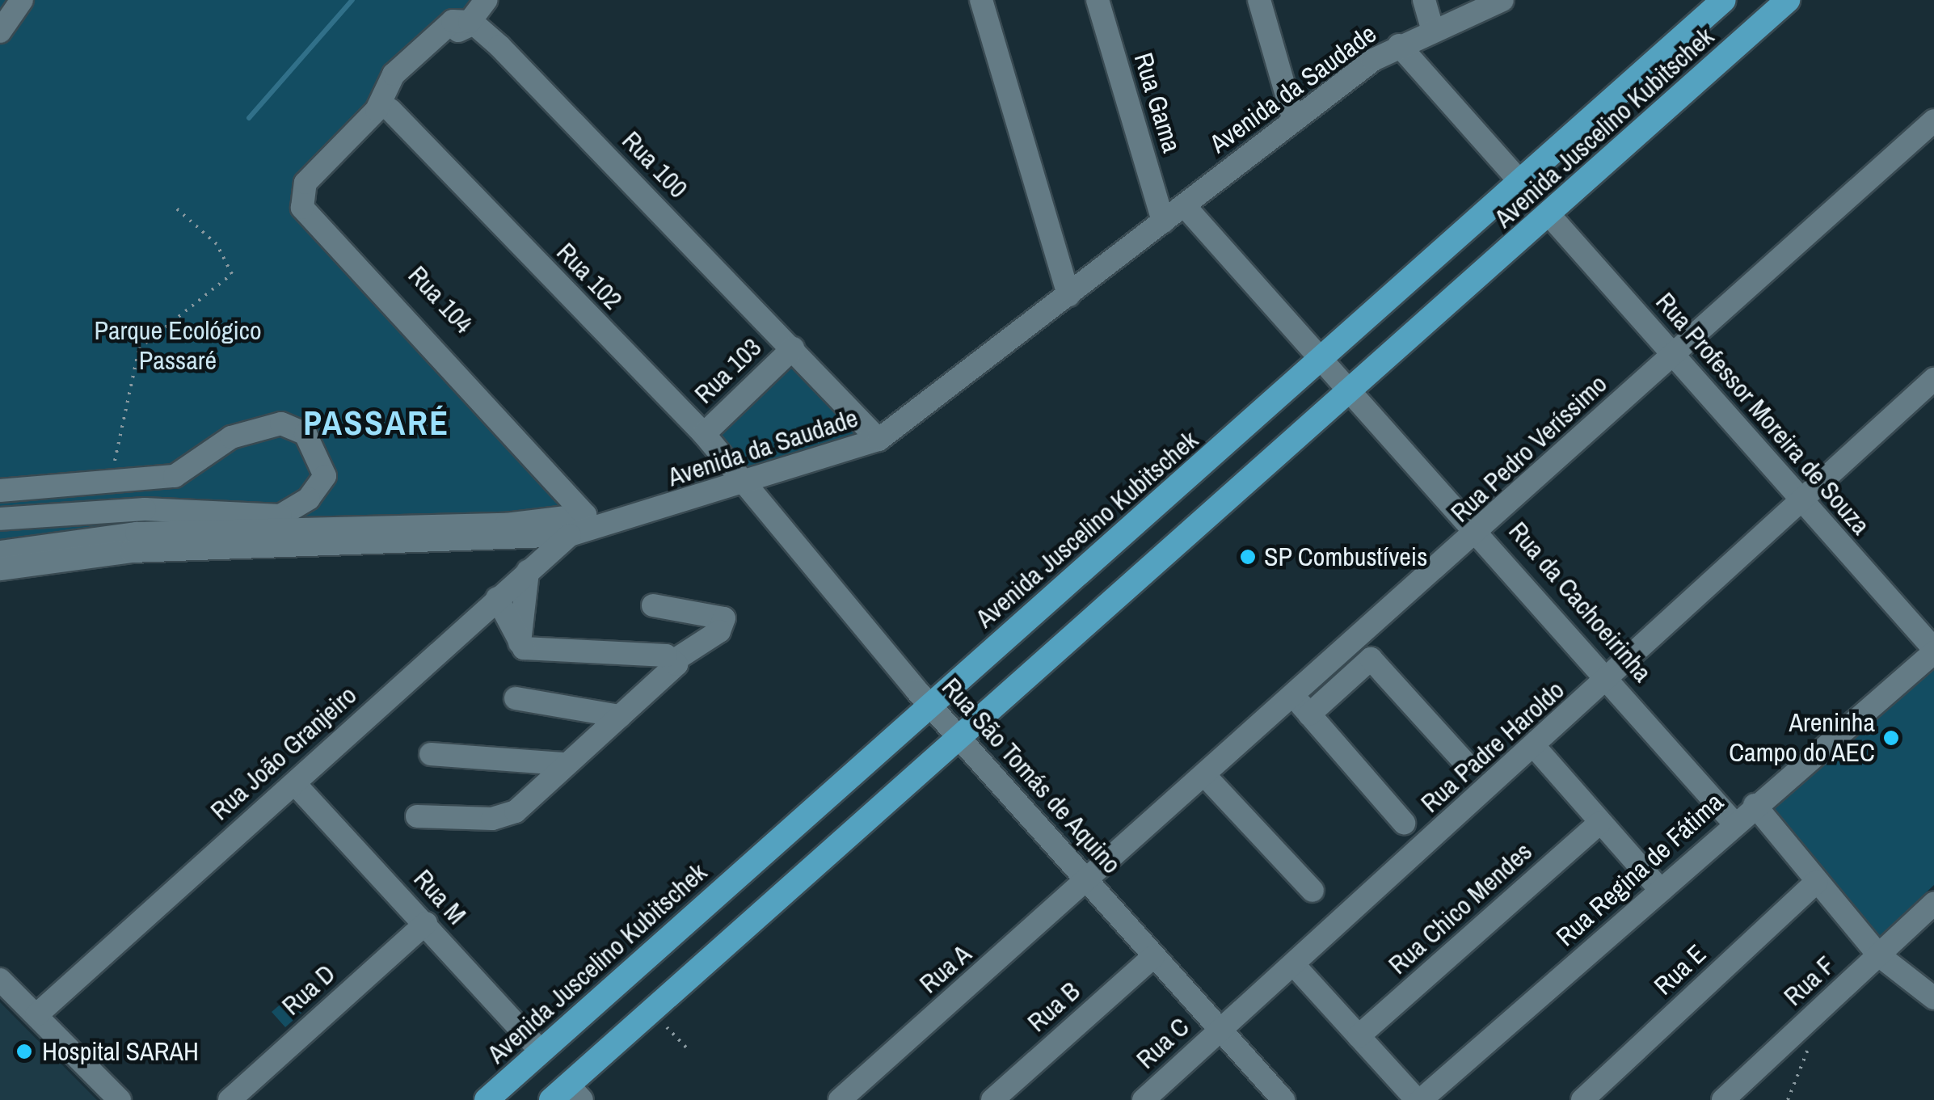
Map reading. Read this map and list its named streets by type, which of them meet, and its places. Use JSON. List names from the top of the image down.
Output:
{
  "streets": {
    "main road": ["Avenida Juscelino Kubitschek"],
    "street": [
      "Avenida da Saudade",
      "Rua Gama",
      "Rua 100",
      "Rua 102",
      "Rua 104",
      "Rua 103",
      "Rua Professor Moreira de Souza",
      "Rua Pedro Veríssimo",
      "Rua da Cachoeirinha",
      "Rua Padre Haroldo",
      "Rua João Granjeiro",
      "Rua São Tomás de Aquino",
      "Rua Regina de Fátima",
      "Rua M",
      "Rua Chico Mendes",
      "Rua A",
      "Rua E",
      "Rua F",
      "Rua D",
      "Rua B",
      "Rua C"
    ]
  },
  "crossings": [
    ["Avenida da Saudade", "Rua Gama"],
    ["Avenida da Saudade", "Rua 100"],
    ["Avenida da Saudade", "Rua 102"],
    ["Avenida da Saudade", "Rua 104"],
    ["Avenida da Saudade", "Rua da Cachoeirinha"],
    ["Avenida da Saudade", "Rua João Granjeiro"],
    ["Avenida da Saudade", "Rua São Tomás de Aquino"],
    ["Avenida Juscelino Kubitschek", "Rua Professor Moreira de Souza"],
    ["Avenida Juscelino Kubitschek", "Rua da Cachoeirinha"],
    ["Avenida Juscelino Kubitschek", "Rua São Tomás de Aquino"],
    ["Avenida Juscelino Kubitschek", "Rua M"],
    ["Rua 100", "Rua 103"],
    ["Rua 102", "Rua 104"],
    ["Rua 102", "Rua 103"],
    ["Rua 102", "Rua São Tomás de Aquino"],
    ["Rua Professor Moreira de Souza", "Rua Pedro Veríssimo"],
    ["Rua Professor Moreira de Souza", "Rua Padre Haroldo"],
    ["Rua Professor Moreira de Souza", "Rua Regina de Fátima"],
    ["Rua Pedro Veríssimo", "Rua da Cachoeirinha"],
    ["Rua Pedro Veríssimo", "Rua São Tomás de Aquino"],
    ["Rua Pedro Veríssimo", "Rua A"],
    ["Rua da Cachoeirinha", "Rua Padre Haroldo"],
    ["Rua da Cachoeirinha", "Rua Regina de Fátima"],
    ["Rua Padre Haroldo", "Rua São Tomás de Aquino"],
    ["Rua Padre Haroldo", "Rua C"],
    ["Rua João Granjeiro", "Rua M"],
    ["Rua São Tomás de Aquino", "Rua A"],
    ["Rua São Tomás de Aquino", "Rua B"],
    ["Rua São Tomás de Aquino", "Rua C"],
    ["Rua M", "Rua D"]
  ],
  "districts": ["PASSARÉ"],
  "parks": ["Parque Ecológico Passaré"],
  "places": ["SP Combustíveis", "Areninha Campo do AEC", "Hospital SARAH"]
}
